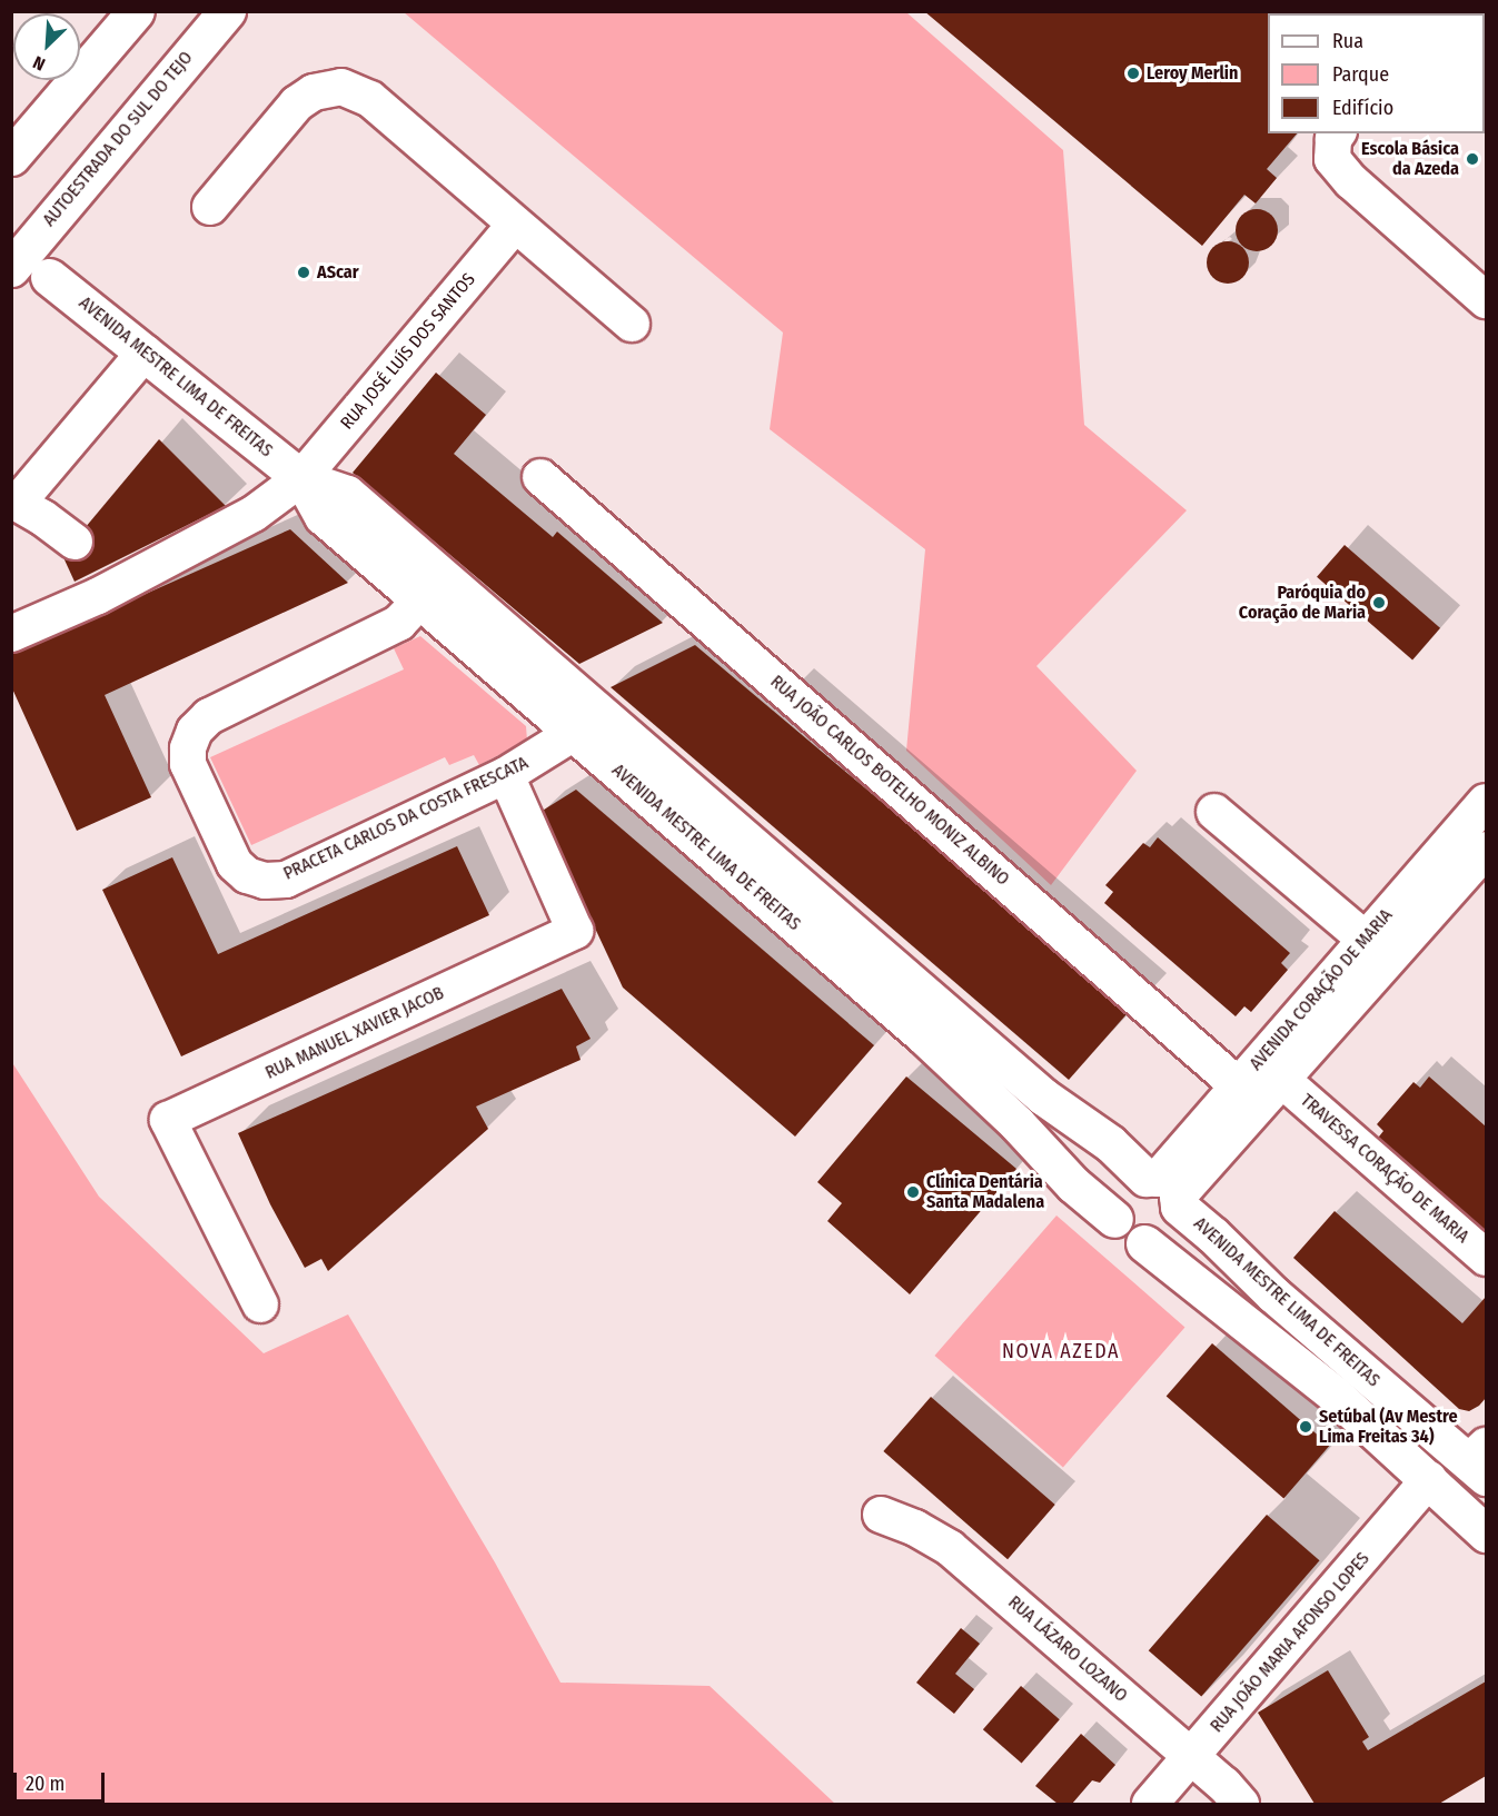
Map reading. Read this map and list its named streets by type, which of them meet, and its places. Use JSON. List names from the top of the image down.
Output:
{
  "streets": {
    "main road": ["AUTOESTRADA DO SUL DO TEJO", "AVENIDA MESTRE LIMA DE FREITAS"],
    "street": [
      "RUA JOSÉ LUÍS DOS SANTOS",
      "RUA JOÃO CARLOS BOTELHO MONIZ ALBINO",
      "PRACETA CARLOS DA COSTA FRESCATA",
      "AVENIDA CORAÇÃO DE MARIA",
      "RUA MANUEL XAVIER JACOB",
      "TRAVESSA CORAÇÃO DE MARIA",
      "RUA JOÃO MARIA AFONSO LOPES",
      "RUA LÁZARO LOZANO"
    ]
  },
  "crossings": [
    ["RUA JOSÉ LUÍS DOS SANTOS", "AVENIDA MESTRE LIMA DE FREITAS"],
    ["AVENIDA MESTRE LIMA DE FREITAS", "PRACETA CARLOS DA COSTA FRESCATA"],
    ["AVENIDA MESTRE LIMA DE FREITAS", "AVENIDA CORAÇÃO DE MARIA"],
    ["AVENIDA MESTRE LIMA DE FREITAS", "RUA JOÃO MARIA AFONSO LOPES"],
    ["RUA JOÃO CARLOS BOTELHO MONIZ ALBINO", "AVENIDA CORAÇÃO DE MARIA"],
    ["PRACETA CARLOS DA COSTA FRESCATA", "RUA MANUEL XAVIER JACOB"],
    ["AVENIDA CORAÇÃO DE MARIA", "TRAVESSA CORAÇÃO DE MARIA"],
    ["RUA JOÃO MARIA AFONSO LOPES", "RUA LÁZARO LOZANO"]
  ],
  "districts": ["NOVA AZEDA"],
  "places": [
    "Leroy Merlin",
    "Escola Básica da Azeda",
    "AScar",
    "Paróquia do Coração de Maria",
    "Clínica Dentária Santa Madalena",
    "Setúbal (Av Mestre Lima Freitas 34)"
  ],
  "legend": ["Rua", "Parque", "Edifício"],
  "scale_bar": "20 m",
  "north": "bottom left"
}
